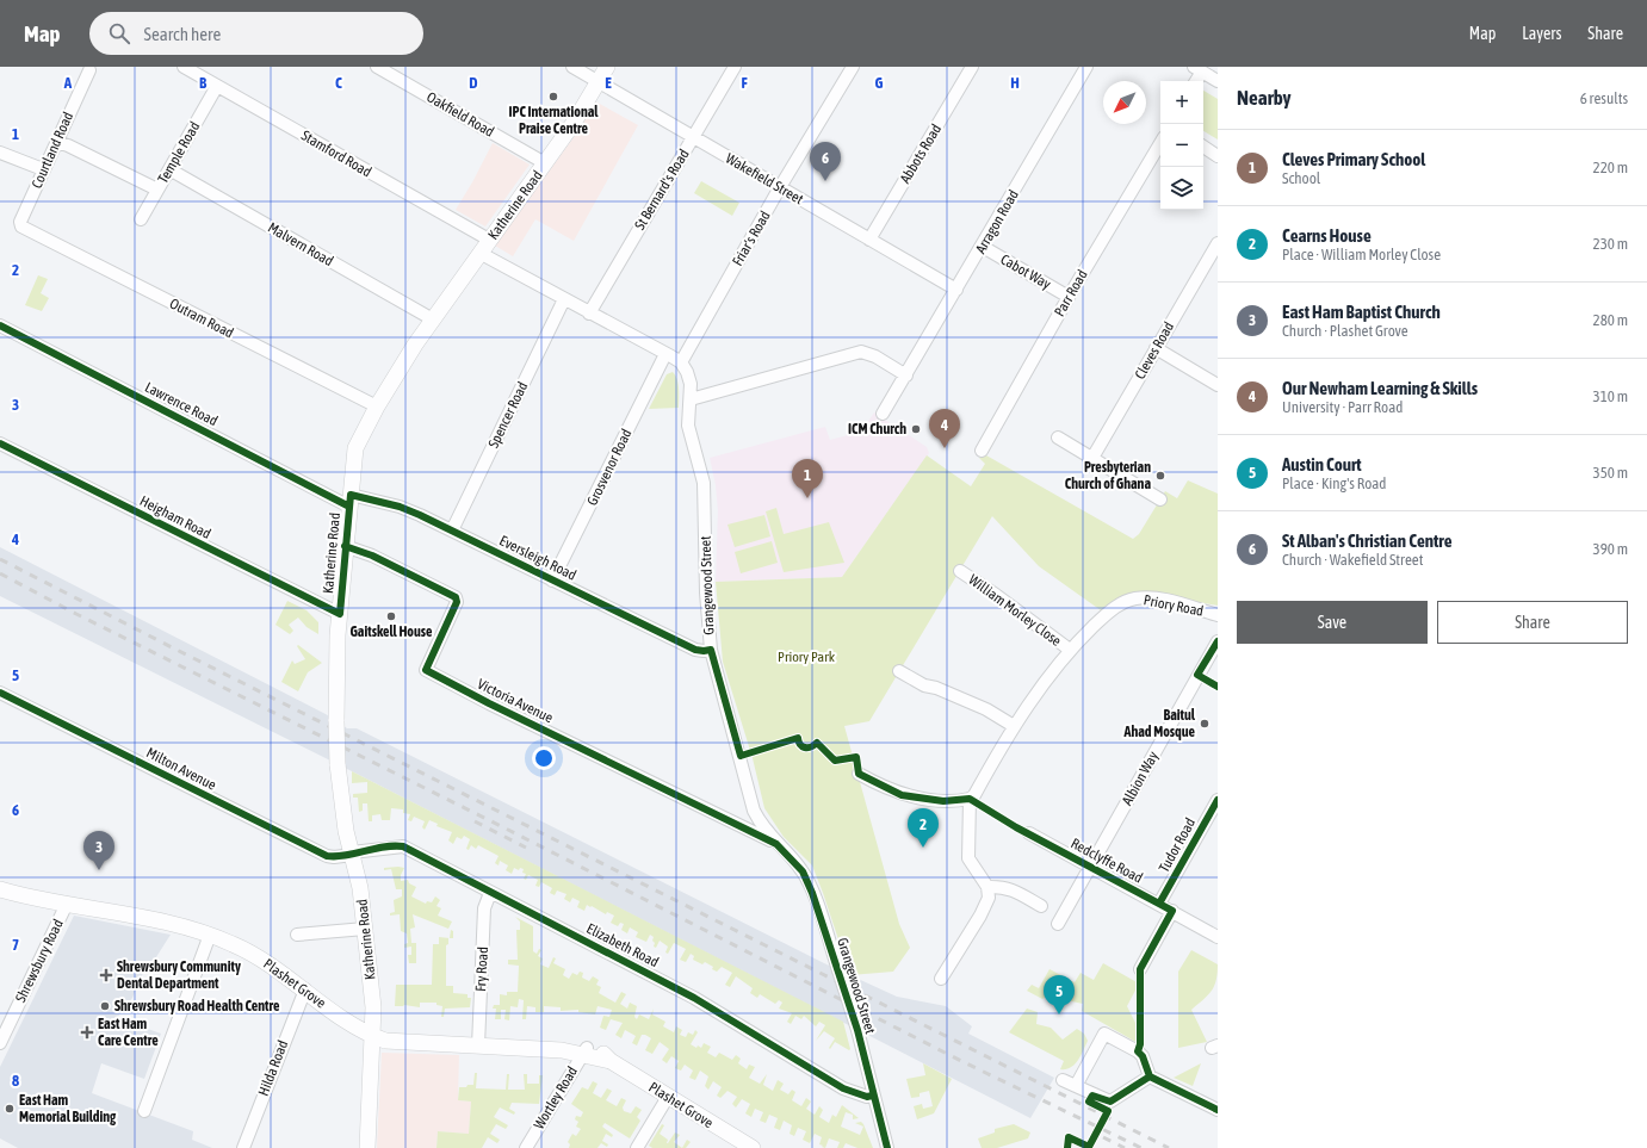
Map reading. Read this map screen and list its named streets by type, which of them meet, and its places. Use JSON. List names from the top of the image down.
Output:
{
  "streets": {
    "main road": ["Katherine Road", "Plashet Grove"],
    "street": [
      "Oakfield Road",
      "Courtland Road",
      "Temple Road",
      "Stamford Road",
      "Abbots Road",
      "Wakefield Street",
      "St Bernard's Road",
      "Arragon Road",
      "Friar's Road",
      "Malvern Road",
      "Cabot Way",
      "Parr Road",
      "Outram Road",
      "Cleves Road",
      "Lawrence Road",
      "Spencer Road",
      "Grosvenor Road",
      "Heigham Road",
      "Eversleigh Road",
      "Grangewood Street",
      "Priory Road",
      "William Morley Close",
      "Victoria Avenue",
      "Milton Avenue",
      "Albion Way",
      "Tudor Road",
      "Redclyffe Road",
      "Elizabeth Road",
      "Shrewsbury Road",
      "Fry Road",
      "Hilda Road",
      "Wortley Road"
    ]
  },
  "crossings": [
    ["Oakfield Road", "Katherine Road"],
    ["Courtland Road", "Outram Road"],
    ["Temple Road", "Stamford Road"],
    ["Temple Road", "Malvern Road"],
    ["Stamford Road", "Katherine Road"],
    ["Abbots Road", "Wakefield Street"],
    ["Wakefield Street", "St Bernard's Road"],
    ["Wakefield Street", "Katherine Road"],
    ["Wakefield Street", "Arragon Road"],
    ["Wakefield Street", "Friar's Road"],
    ["Katherine Road", "Malvern Road"],
    ["Katherine Road", "Outram Road"],
    ["Katherine Road", "Lawrence Road"],
    ["Katherine Road", "Heigham Road"],
    ["Katherine Road", "Eversleigh Road"],
    ["Katherine Road", "Victoria Avenue"],
    ["Katherine Road", "Milton Avenue"],
    ["Katherine Road", "Elizabeth Road"],
    ["Katherine Road", "Plashet Grove"],
    ["Arragon Road", "Cabot Way"],
    ["Friar's Road", "Grangewood Street"],
    ["Cabot Way", "Parr Road"],
    ["Lawrence Road", "Eversleigh Road"],
    ["Spencer Road", "Eversleigh Road"],
    ["Grosvenor Road", "Eversleigh Road"],
    ["Eversleigh Road", "Grangewood Street"],
    ["Grangewood Street", "Victoria Avenue"],
    ["Grangewood Street", "Elizabeth Road"],
    ["Priory Road", "William Morley Close"],
    ["Milton Avenue", "Elizabeth Road"],
    ["Albion Way", "Redclyffe Road"],
    ["Tudor Road", "Redclyffe Road"],
    ["Elizabeth Road", "Fry Road"],
    ["Shrewsbury Road", "Plashet Grove"],
    ["Fry Road", "Plashet Grove"],
    ["Plashet Grove", "Hilda Road"],
    ["Plashet Grove", "Wortley Road"]
  ],
  "parks": ["Priory Park"],
  "places": {
    "other": [
      "IPC International Praise Centre",
      "ICM Church",
      "Presbyterian Church of Ghana",
      "Gaitskell House",
      "Baitul Ahad Mosque",
      "Shrewsbury Road Health Centre",
      "East Ham Memorial Building"
    ],
    "health": ["Shrewsbury Community Dental Department", "East Ham Care Centre"]
  },
  "north": "bottom left",
  "page": {
    "header": "Map",
    "search": "Search here",
    "nav": ["Map", "Layers", "Share"],
    "heading": ["Nearby", "6 results"],
    "map_buttons": ["+", "−"],
    "list": [
      {
        "mark": "1",
        "name": "Cleves Primary School",
        "note": "School",
        "value": "220 m"
      },
      {
        "mark": "2",
        "name": "Cearns House",
        "note": "Place · William Morley Close",
        "value": "230 m"
      },
      {
        "mark": "3",
        "name": "East Ham Baptist Church",
        "note": "Church · Plashet Grove",
        "value": "280 m"
      },
      {
        "mark": "4",
        "name": "Our Newham Learning & Skills",
        "note": "University · Parr Road",
        "value": "310 m"
      },
      {
        "mark": "5",
        "name": "Austin Court",
        "note": "Place · King's Road",
        "value": "350 m"
      },
      {
        "mark": "6",
        "name": "St Alban's Christian Centre",
        "note": "Church · Wakefield Street",
        "value": "390 m"
      }
    ],
    "pins": [
      "6",
      "4",
      "1",
      "2",
      "3",
      "5"
    ],
    "buttons": ["Save", "Share"]
  },
  "grid": {
    "columns": [
      "A",
      "B",
      "C",
      "D",
      "E",
      "F",
      "G",
      "H"
    ],
    "rows": [
      "1",
      "2",
      "3",
      "4",
      "5",
      "6",
      "7",
      "8"
    ]
  }
}
